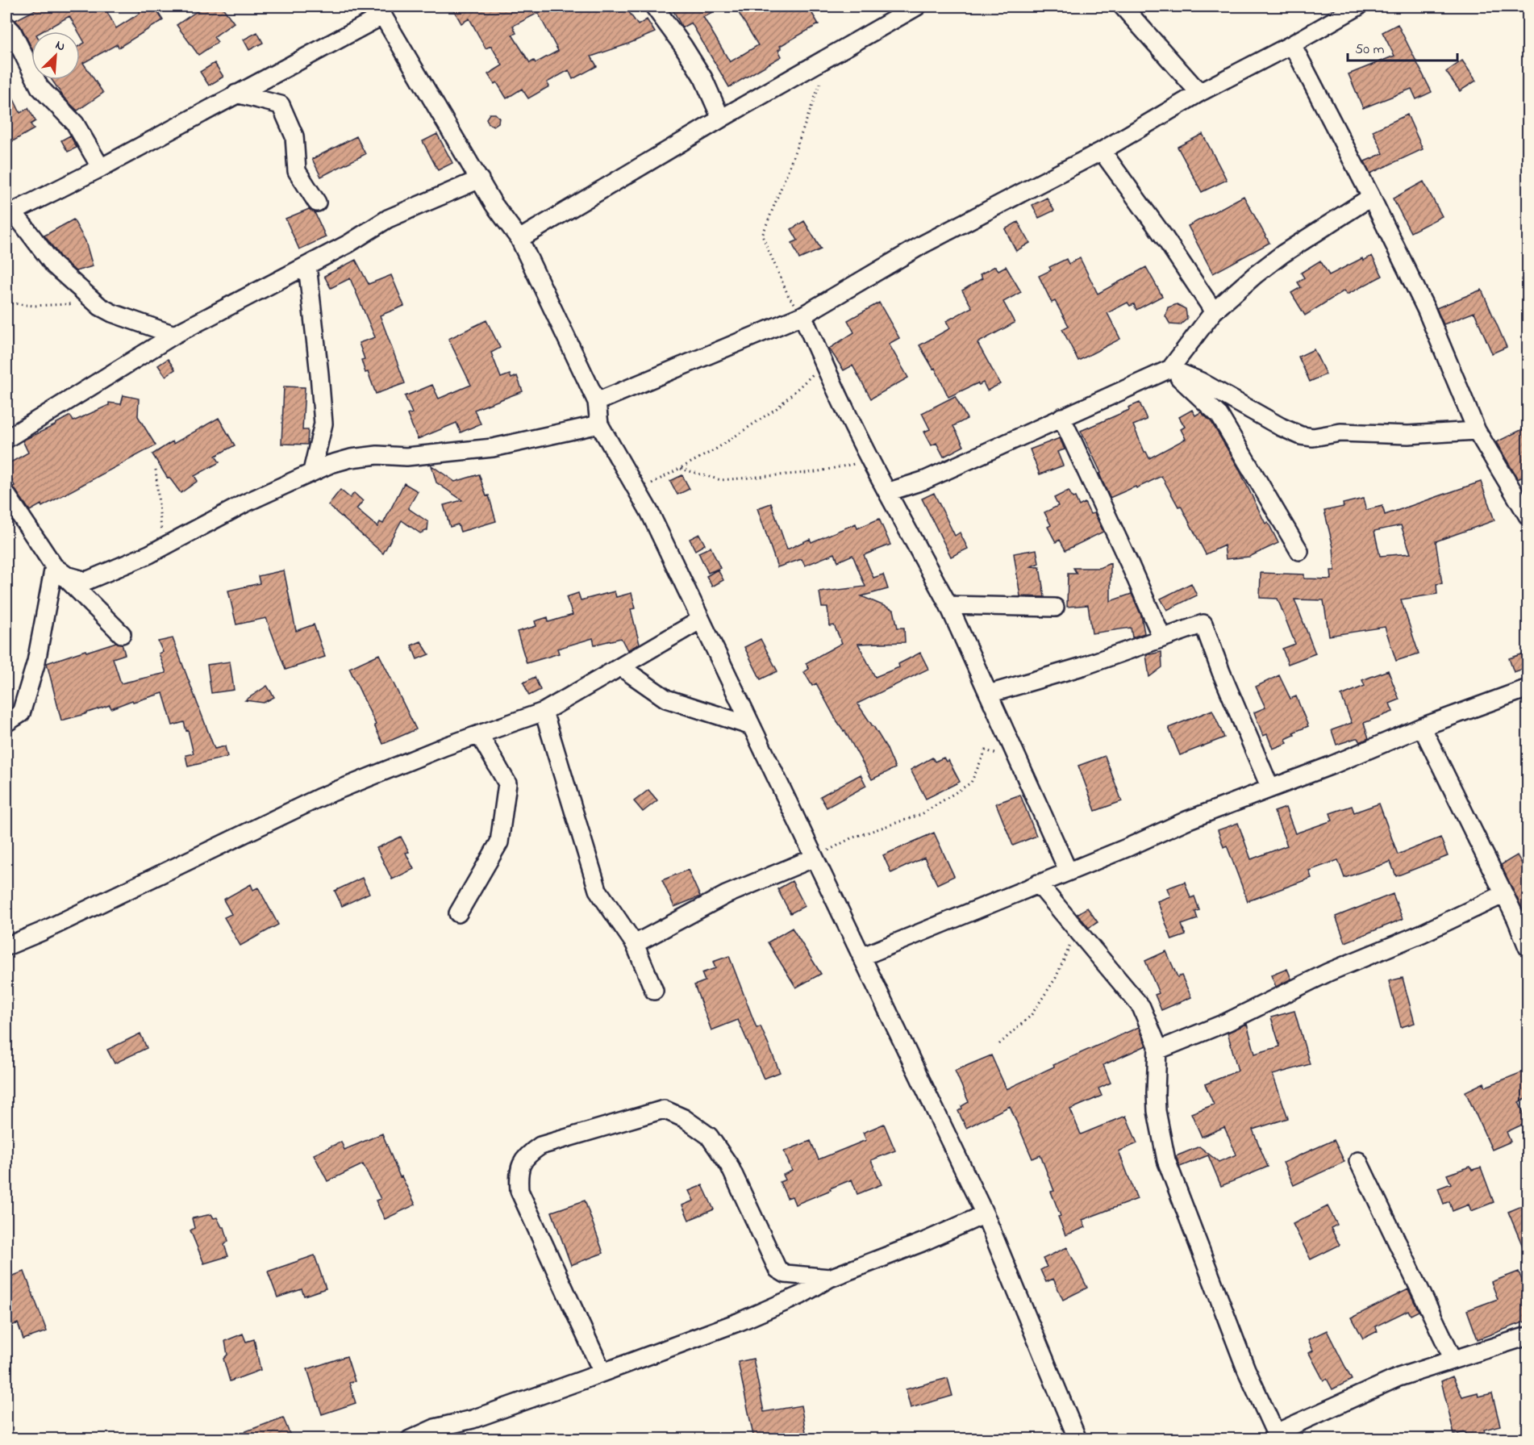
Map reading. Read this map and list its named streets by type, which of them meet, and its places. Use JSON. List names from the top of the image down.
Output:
{
  "scale_bar": "50 m",
  "north": "top right"
}
